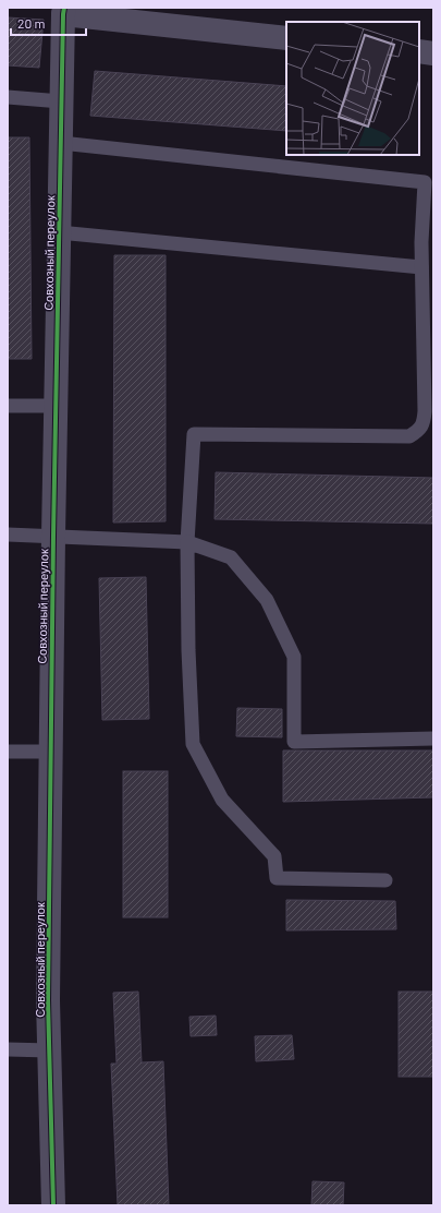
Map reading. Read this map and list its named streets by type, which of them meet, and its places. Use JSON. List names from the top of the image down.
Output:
{
  "streets": {
    "street": ["Совхозный переулок"]
  },
  "scale_bar": "20 m"
}
